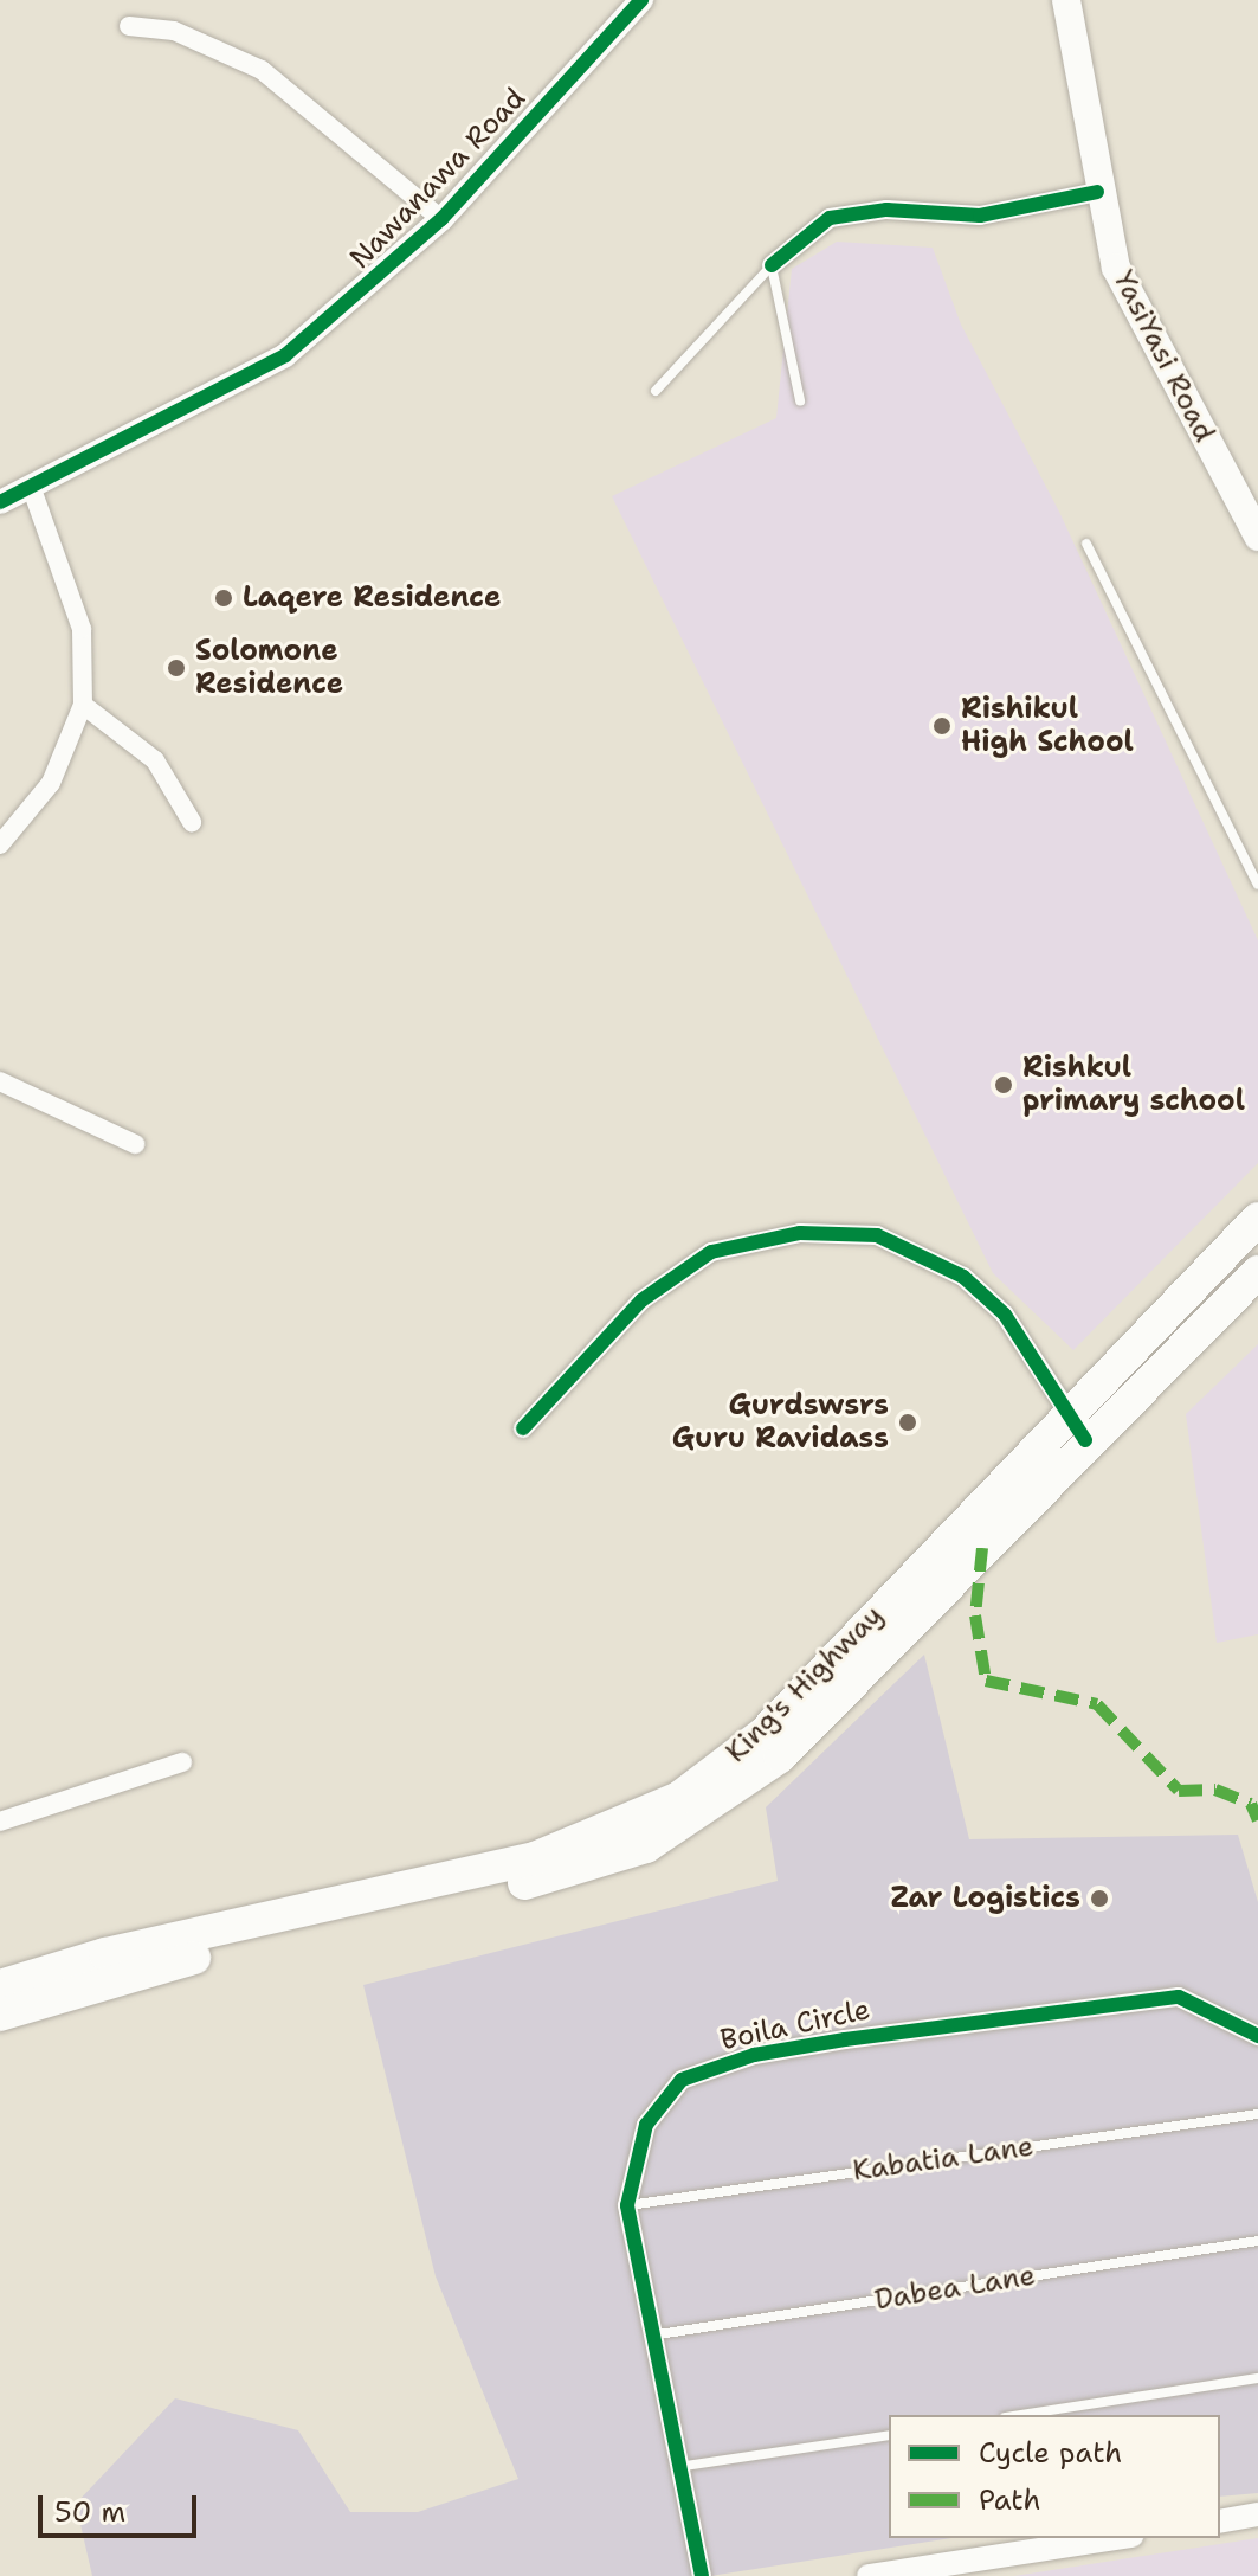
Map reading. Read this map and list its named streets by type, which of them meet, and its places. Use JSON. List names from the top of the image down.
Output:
{
  "streets": {
    "highway": ["King's Highway"],
    "main road": ["YasiYasi Road"],
    "street": ["Nawanawa Road", "Boila Circle"],
    "lane": ["Kabatia Lane", "Dabea Lane"]
  },
  "crossings": [
    ["Boila Circle", "Kabatia Lane"],
    ["Boila Circle", "Dabea Lane"]
  ],
  "places": [
    "Laqere Residence",
    "Solomone Residence",
    "Rishikul High School",
    "Rishkul primary school",
    "Gurdswsrs Guru Ravidass",
    "Zar Logistics"
  ],
  "legend": ["Cycle path", "Path"],
  "scale_bar": "50 m"
}
